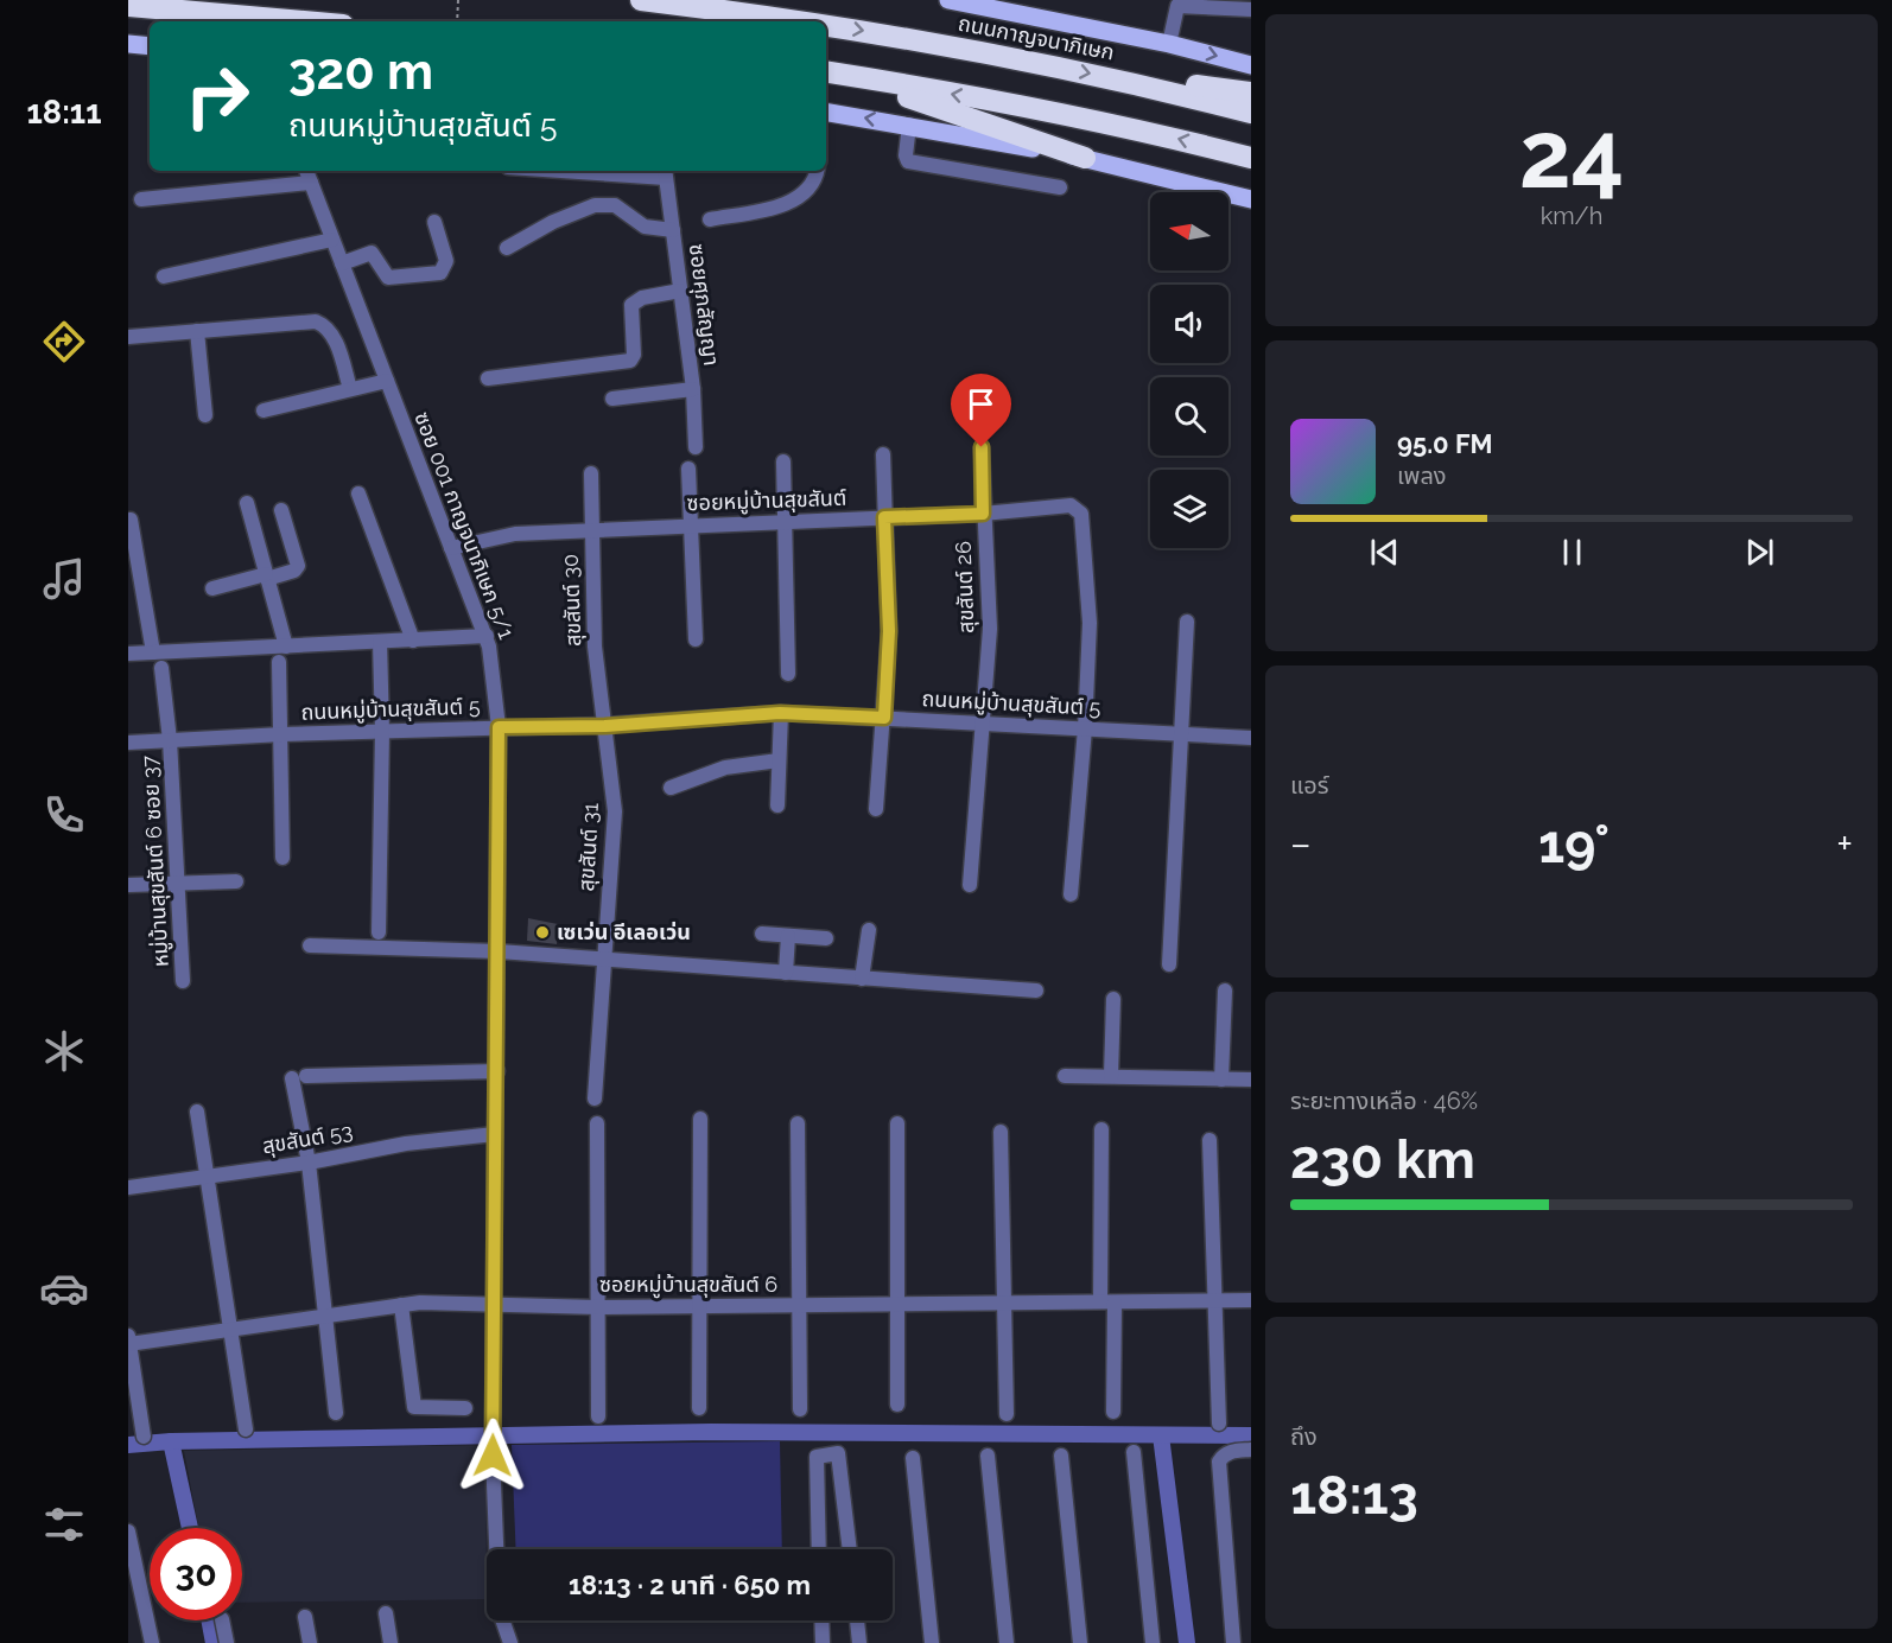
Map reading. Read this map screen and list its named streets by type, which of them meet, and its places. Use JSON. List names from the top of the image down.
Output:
{
  "streets": {
    "highway": ["ถนนกาญจนาภิเษก"],
    "street": [
      "ซอยศุภสัญญา",
      "ซอยหมู่บ้านสุขสันต์",
      "ซอย 001 กาญจนาภิเษก 5/1",
      "สุขสันต์ 26",
      "สุขสันต์ 30",
      "ถนนหมู่บ้านสุขสันต์ 5",
      "สุขสันต์ 31",
      "หมู่บ้านสุขสันต์ 6 ซอย 37",
      "สุขสันต์ 53",
      "ซอยหมู่บ้านสุขสันต์ 6"
    ]
  },
  "crossings": [
    ["ซอยหมู่บ้านสุขสันต์", "ซอย 001 กาญจนาภิเษก 5/1"],
    ["ซอยหมู่บ้านสุขสันต์", "สุขสันต์ 26"],
    ["ซอยหมู่บ้านสุขสันต์", "สุขสันต์ 30"],
    ["ซอยหมู่บ้านสุขสันต์", "ถนนหมู่บ้านสุขสันต์ 5"],
    ["ซอย 001 กาญจนาภิเษก 5/1", "ถนนหมู่บ้านสุขสันต์ 5"],
    ["ซอย 001 กาญจนาภิเษก 5/1", "สุขสันต์ 53"],
    ["ซอย 001 กาญจนาภิเษก 5/1", "ซอยหมู่บ้านสุขสันต์ 6"],
    ["สุขสันต์ 26", "ถนนหมู่บ้านสุขสันต์ 5"],
    ["สุขสันต์ 30", "ถนนหมู่บ้านสุขสันต์ 5"],
    ["สุขสันต์ 30", "สุขสันต์ 31"],
    ["ถนนหมู่บ้านสุขสันต์ 5", "สุขสันต์ 31"],
    ["ถนนหมู่บ้านสุขสันต์ 5", "หมู่บ้านสุขสันต์ 6 ซอย 37"]
  ],
  "places": ["เซเว่น อีเลอเว่น"],
  "north": "left",
  "page": {
    "tabs": "18:11",
    "tile": [
      ["24", "km/h"],
      "แอร์",
      ["ระยะทางเหลือ · 46%", "230 km"],
      ["ถึง", "18:13"]
    ],
    "turn": ["320 m", "ถนนหมู่บ้านสุขสันต์ 5"],
    "song": ["95.0 FM", "เพลง"],
    "heat": ["−", "19°", "+"],
    "limit": "30",
    "trip": "18:13 · 2 นาที · 650 m"
  }
}
